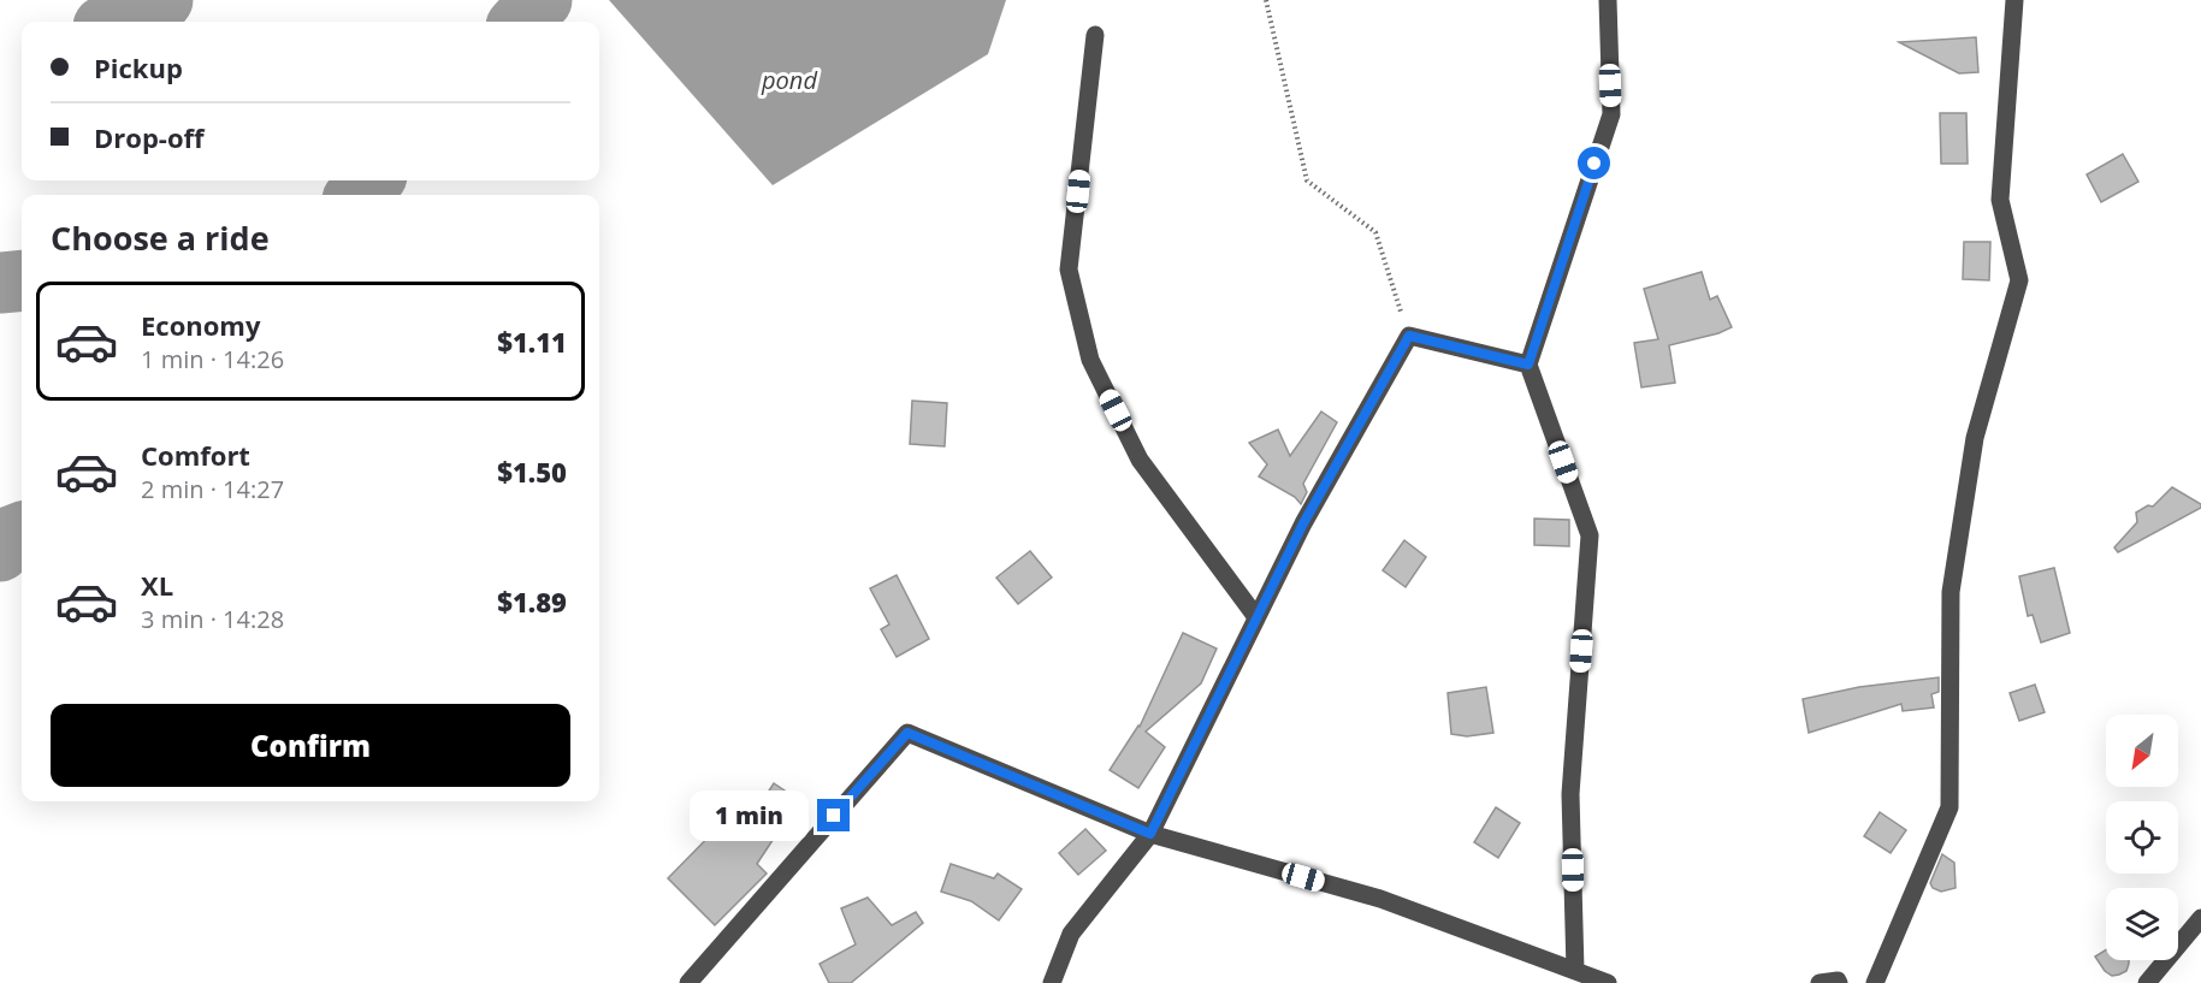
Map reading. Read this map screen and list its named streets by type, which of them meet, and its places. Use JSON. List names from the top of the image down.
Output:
{
  "water": ["pond"],
  "north": "bottom left",
  "page": {
    "banner": ["Pickup", "Drop-off"],
    "heading": "Choose a ride",
    "list": [
      {
        "name": "Economy",
        "note": "1 min · 14:26",
        "value": "$1.11"
      },
      {
        "name": "Comfort",
        "note": "2 min · 14:27",
        "value": "$1.50"
      },
      {
        "name": "XL",
        "note": "3 min · 14:28",
        "value": "$1.89"
      }
    ],
    "buttons": "Confirm",
    "bubble": "1 min"
  }
}
